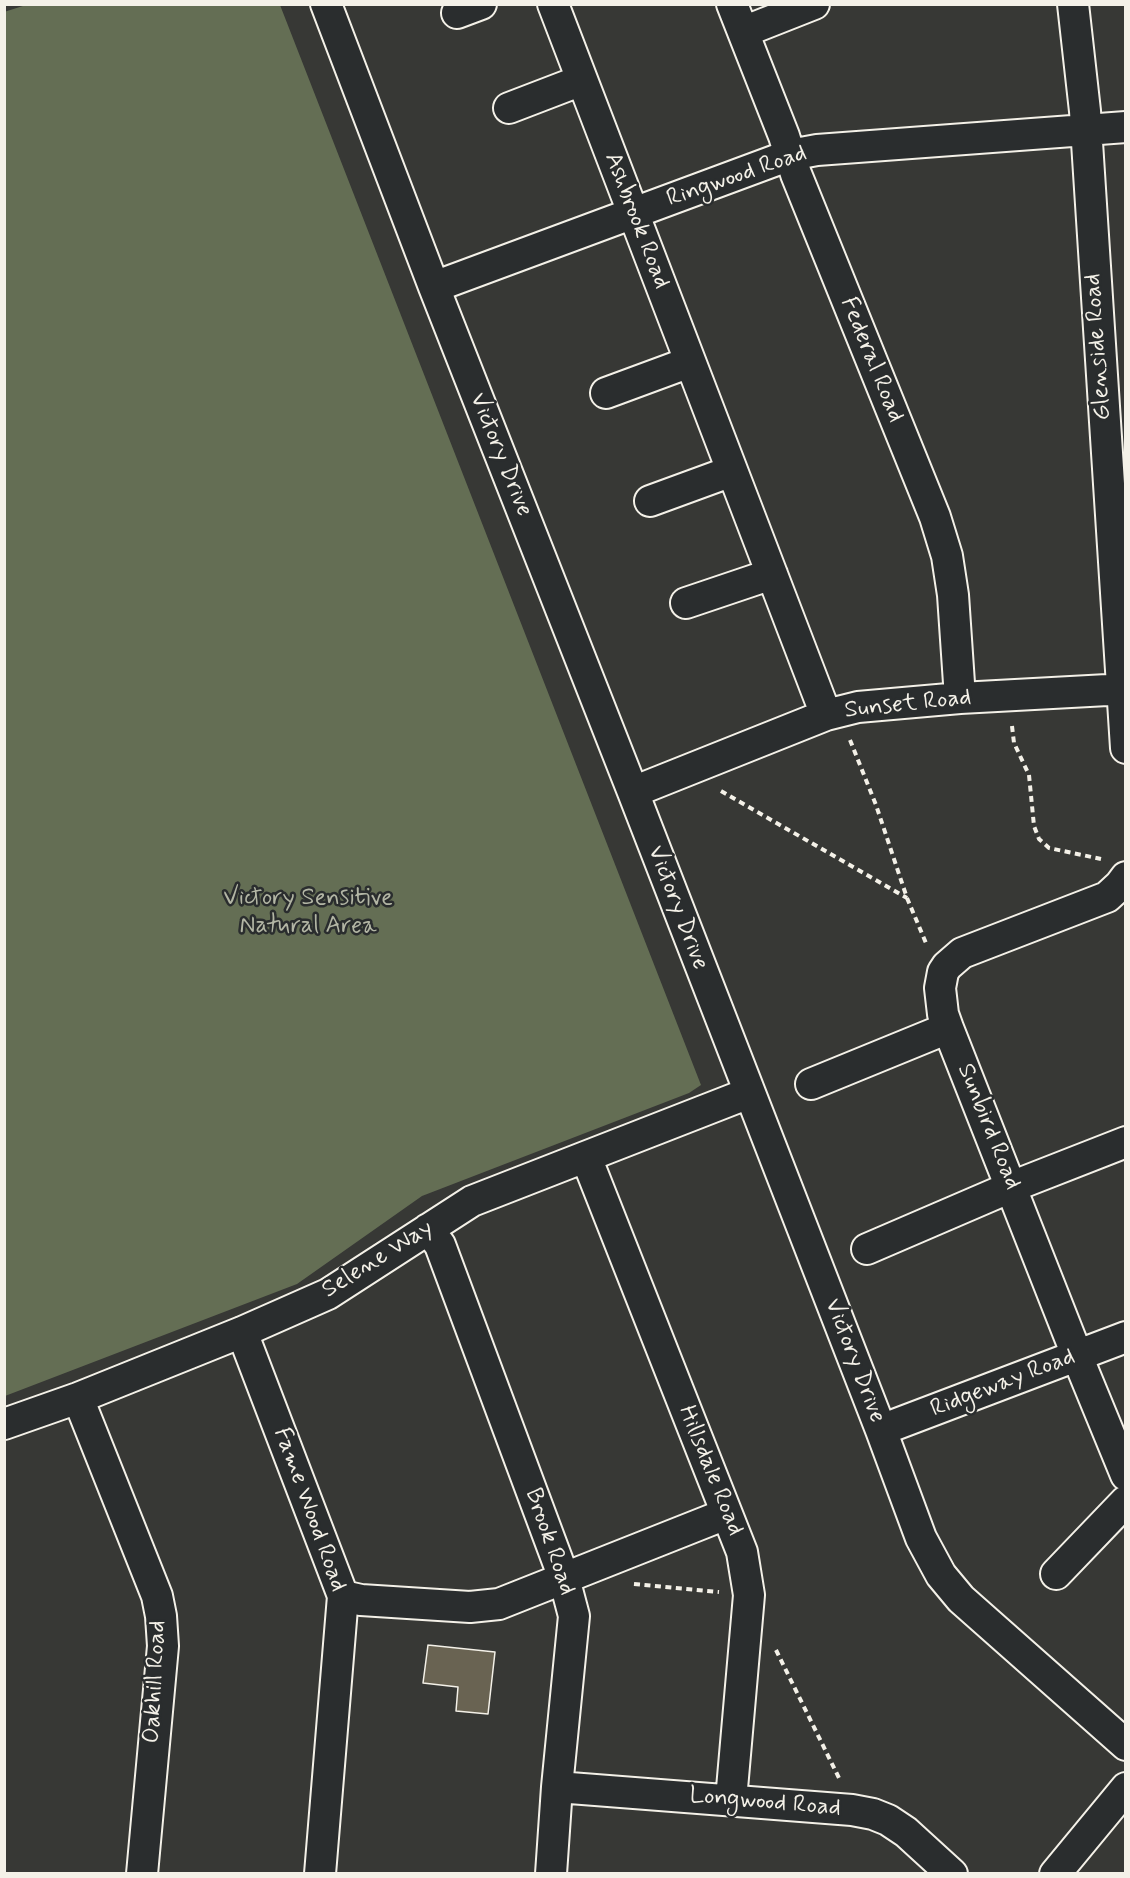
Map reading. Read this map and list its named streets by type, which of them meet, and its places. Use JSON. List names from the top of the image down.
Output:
{
  "streets": {
    "street": [
      "Ringwood Road",
      "Ashbrook Road",
      "Glenside Road",
      "Federal Road",
      "Victory Drive",
      "Sunset Road",
      "Sunbird Road",
      "Selene Way",
      "Ridgeway Road",
      "Hillsdale Road",
      "Fame Wood Road",
      "Brook Road",
      "Oakhill Road",
      "Longwood Road"
    ]
  },
  "crossings": [
    ["Ringwood Road", "Ashbrook Road"],
    ["Ringwood Road", "Glenside Road"],
    ["Ringwood Road", "Federal Road"],
    ["Ringwood Road", "Victory Drive"],
    ["Ashbrook Road", "Sunset Road"],
    ["Glenside Road", "Sunset Road"],
    ["Federal Road", "Sunset Road"],
    ["Victory Drive", "Sunset Road"],
    ["Victory Drive", "Selene Way"],
    ["Victory Drive", "Ridgeway Road"],
    ["Sunbird Road", "Ridgeway Road"],
    ["Selene Way", "Hillsdale Road"],
    ["Selene Way", "Fame Wood Road"],
    ["Selene Way", "Brook Road"],
    ["Selene Way", "Oakhill Road"],
    ["Hillsdale Road", "Longwood Road"],
    ["Brook Road", "Longwood Road"]
  ],
  "parks": ["Victory Sensitive Natural Area"]
}
